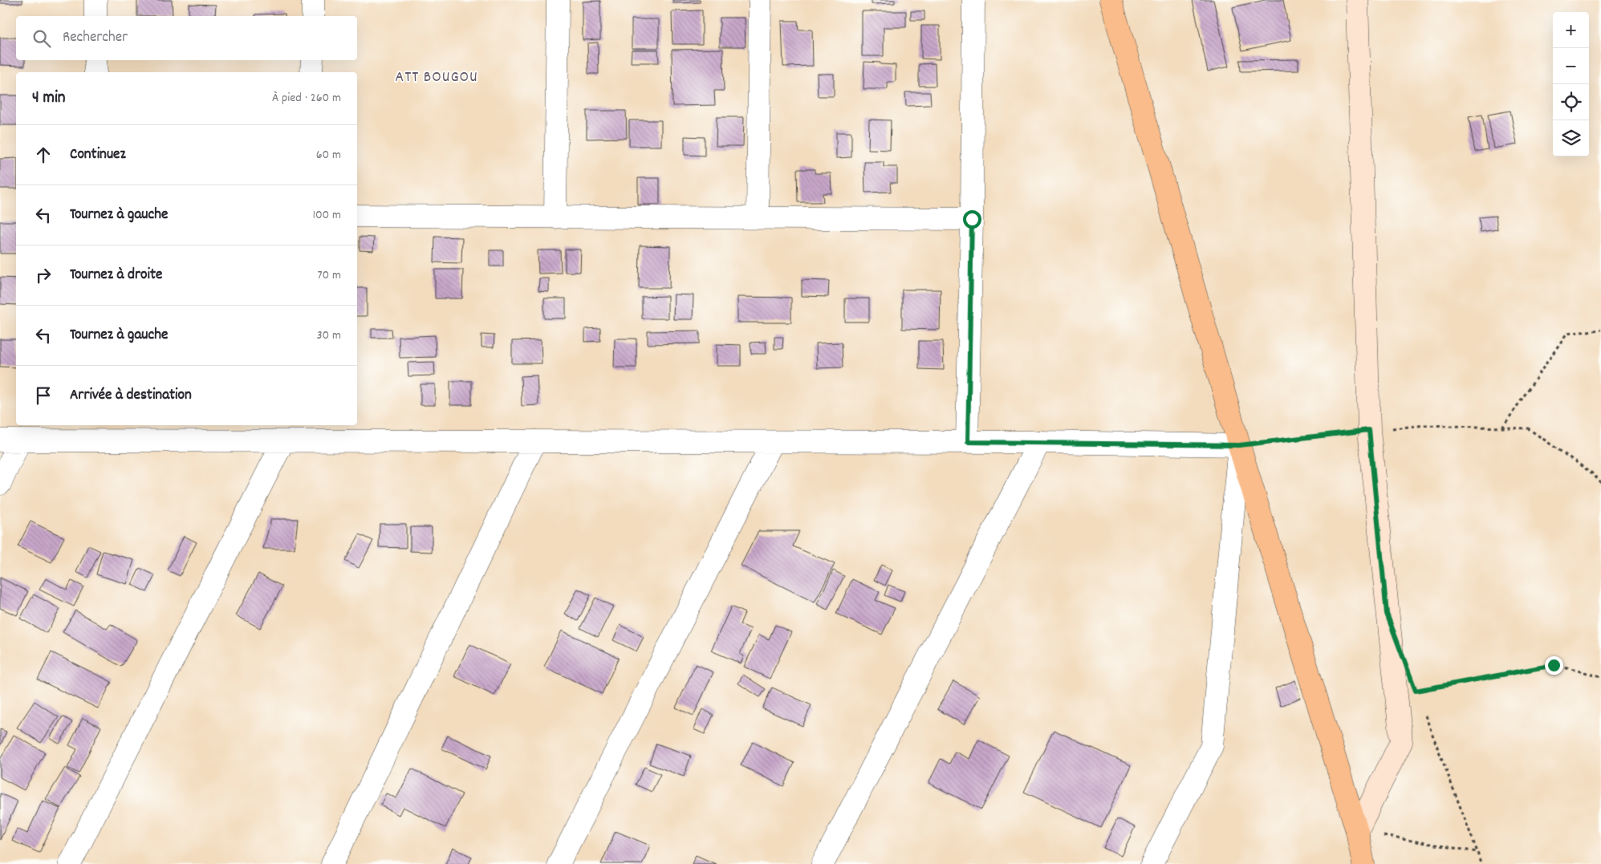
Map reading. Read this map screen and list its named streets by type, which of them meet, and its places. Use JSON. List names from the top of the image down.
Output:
{
  "districts": ["ATT BOUGOU"],
  "page": {
    "map_buttons": ["+", "−"],
    "search": "Rechercher",
    "heading": ["4 min", "À pied · 260 m"],
    "list": [
      ["Continuez", "60 m"],
      ["Tournez à gauche", "100 m"],
      ["Tournez à droite", "70 m"],
      ["Tournez à gauche", "30 m"],
      "Arrivée à destination"
    ]
  }
}
